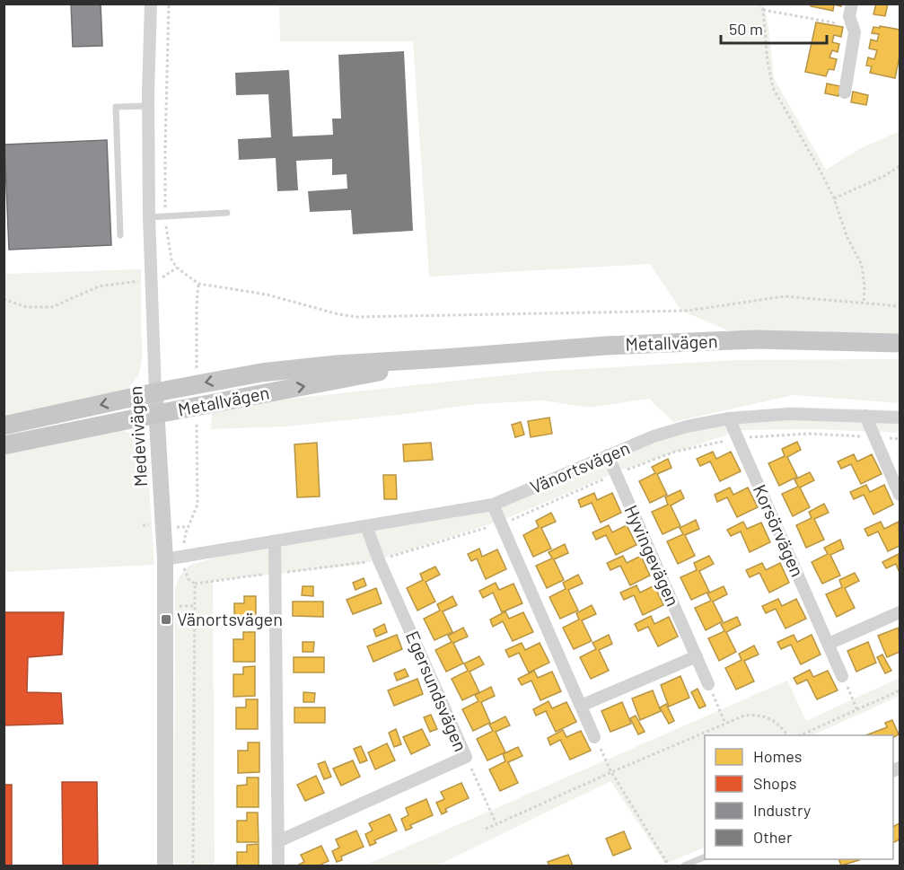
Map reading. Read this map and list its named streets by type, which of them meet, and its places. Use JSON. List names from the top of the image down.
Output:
{
  "streets": {
    "main road": ["Metallvägen"],
    "street": [
      "Medevivägen",
      "Vänortsvägen",
      "Korsörvägen",
      "Hyvingevägen",
      "Egersundsvägen"
    ]
  },
  "crossings": [
    ["Metallvägen", "Medevivägen"],
    ["Medevivägen", "Vänortsvägen"],
    ["Vänortsvägen", "Korsörvägen"],
    ["Vänortsvägen", "Hyvingevägen"],
    ["Vänortsvägen", "Egersundsvägen"]
  ],
  "places": {
    "transit": ["Vänortsvägen"]
  },
  "legend": [
    "Homes",
    "Shops",
    "Industry",
    "Other"
  ],
  "scale_bar": "50 m"
}
